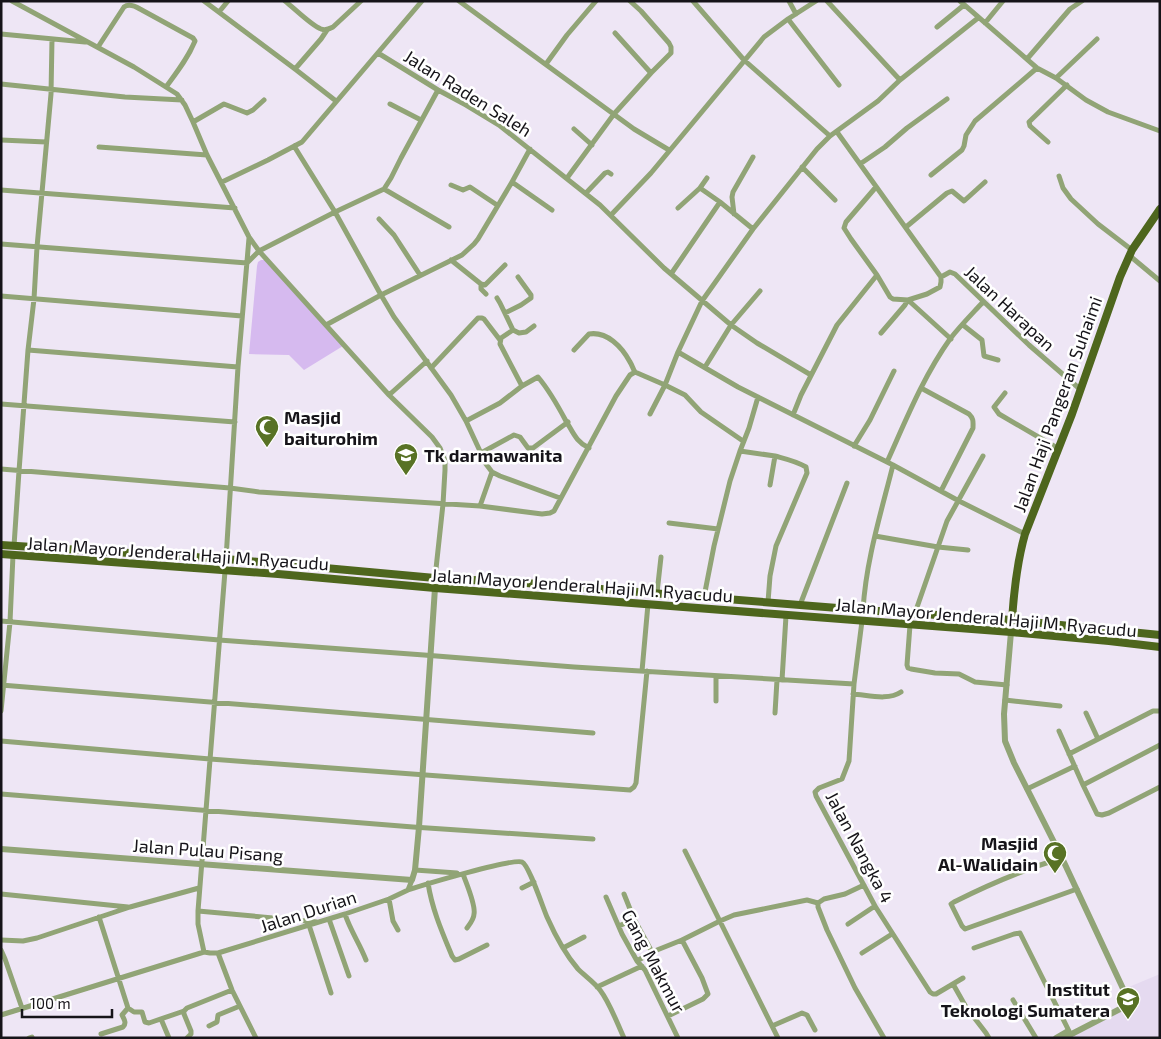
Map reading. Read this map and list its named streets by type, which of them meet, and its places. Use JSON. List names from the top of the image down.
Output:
{
  "streets": {
    "main road": ["Jalan Haji Pangeran Suhaimi", "Jalan Mayor Jenderal Haji M. Ryacudu"],
    "street": [
      "Jalan Raden Saleh",
      "Jalan Harapan",
      "Jalan Nangka 4",
      "Jalan Pulau Pisang",
      "Jalan Durian",
      "Gang Makmur"
    ]
  },
  "crossings": [
    ["Jalan Harapan", "Jalan Haji Pangeran Suhaimi"],
    ["Jalan Haji Pangeran Suhaimi", "Jalan Mayor Jenderal Haji M. Ryacudu"],
    ["Jalan Mayor Jenderal Haji M. Ryacudu", "Jalan Nangka 4"]
  ],
  "places": {
    "mosque": ["Masjid baiturohim", "Masjid Al-Walidain"],
    "school or university": ["Tk darmawanita", "Institut Teknologi Sumatera"]
  },
  "scale_bar": "100 m"
}
